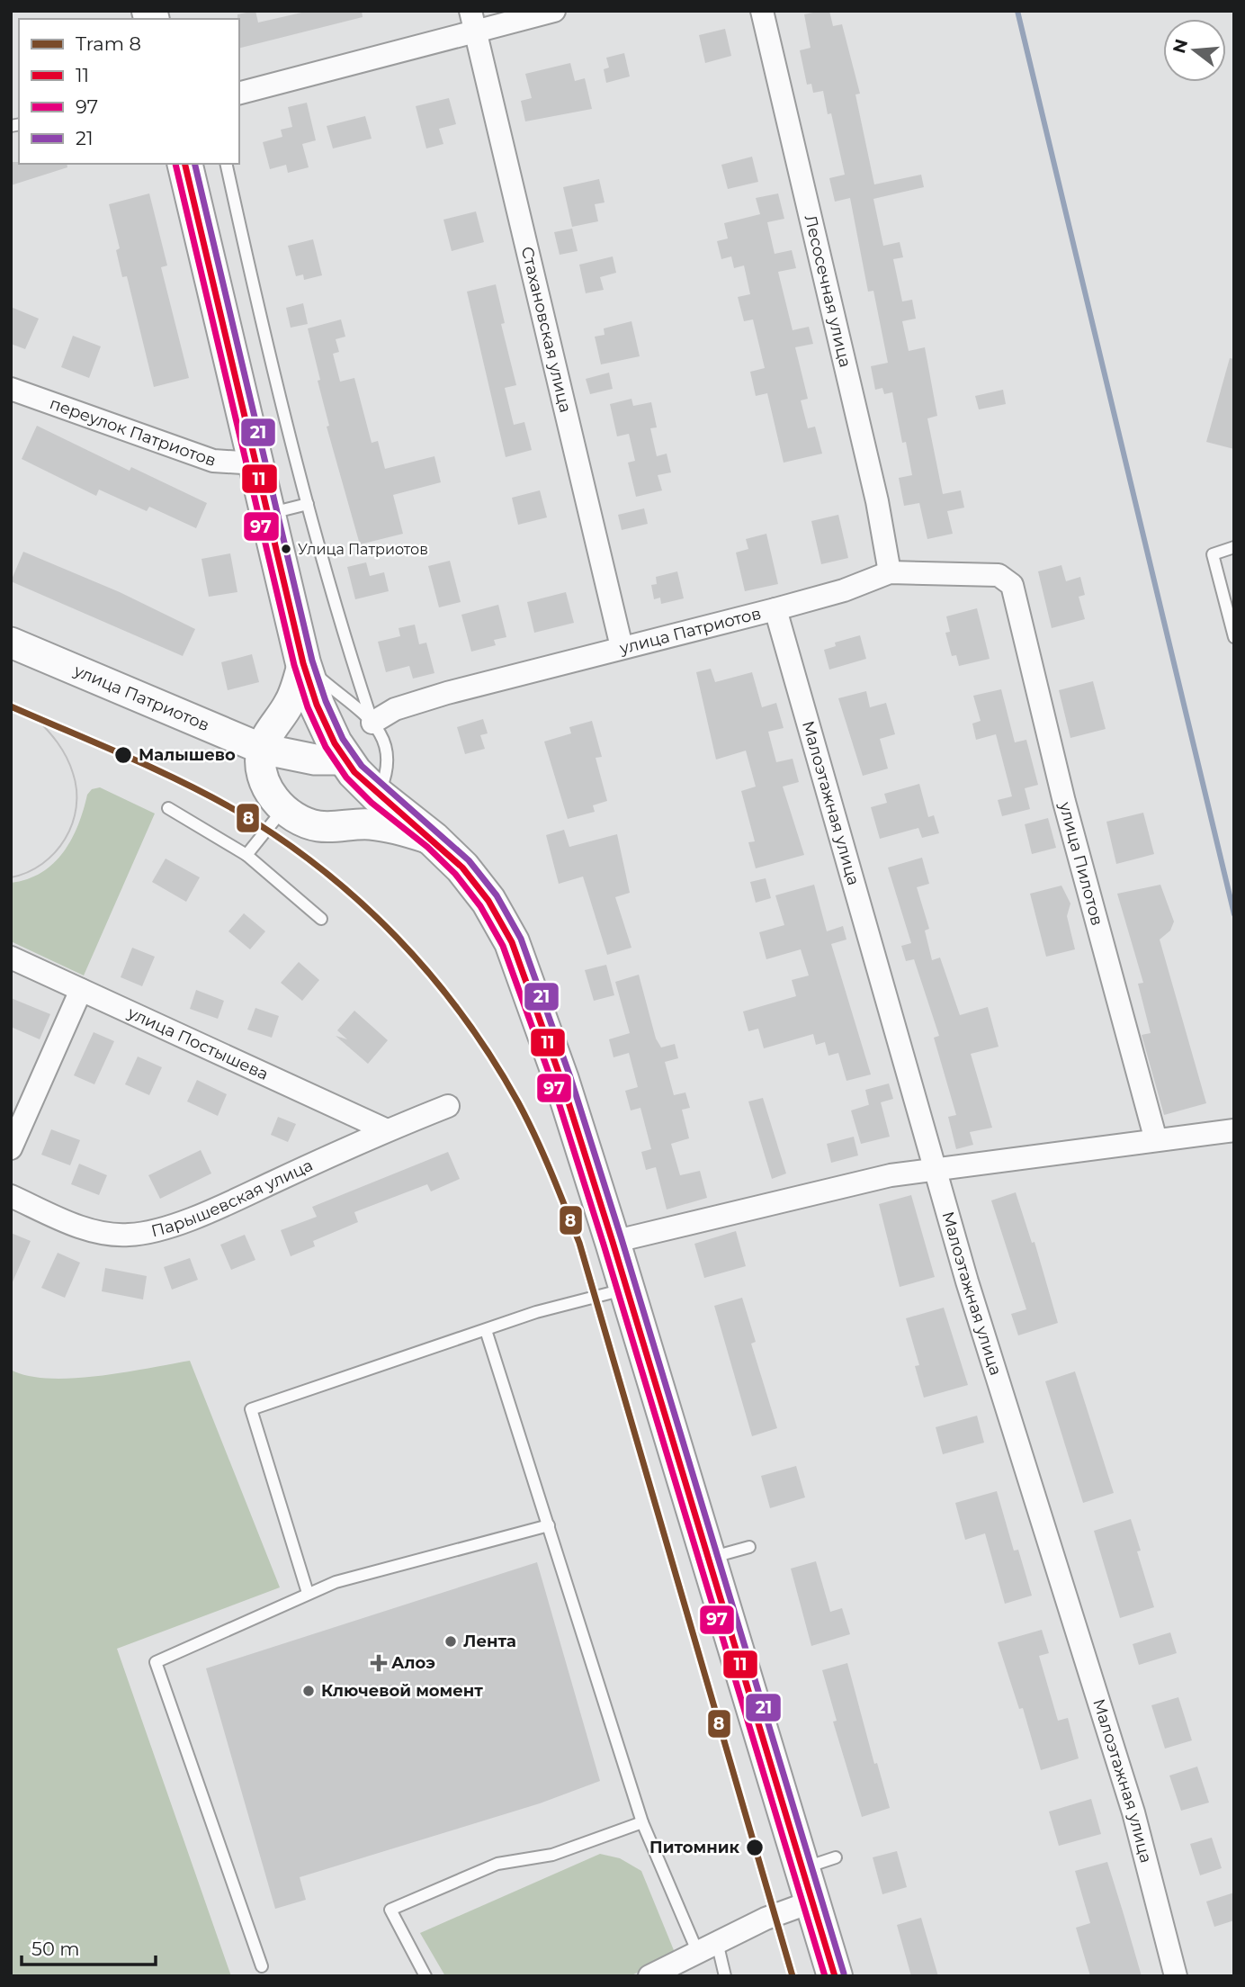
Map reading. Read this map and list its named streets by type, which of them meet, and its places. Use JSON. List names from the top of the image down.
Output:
{
  "streets": {
    "main road": ["улица Патриотов"],
    "street": [
      "Лесосечная улица",
      "Стахановская улица",
      "переулок Патриотов",
      "Малоэтажная улица",
      "улица Пилотов",
      "улица Постышева",
      "Парышевская улица"
    ]
  },
  "crossings": [
    ["Лесосечная улица", "улица Патриотов"],
    ["Стахановская улица", "улица Патриотов"],
    ["улица Патриотов", "Малоэтажная улица"],
    ["улица Патриотов", "улица Пилотов"],
    ["улица Постышева", "Парышевская улица"]
  ],
  "places": {
    "other": [
      "Улица Патриотов",
      "Малышево",
      "Лента",
      "Ключевой момент",
      "Питомник"
    ],
    "health": ["Алоэ"]
  },
  "lines": [
    "transit line 11",
    "transit line 97",
    "transit line 21",
    "tram line 8"
  ],
  "legend": [
    "Tram 8",
    "11",
    "97",
    "21"
  ],
  "scale_bar": "50 m",
  "north": "left"
}
